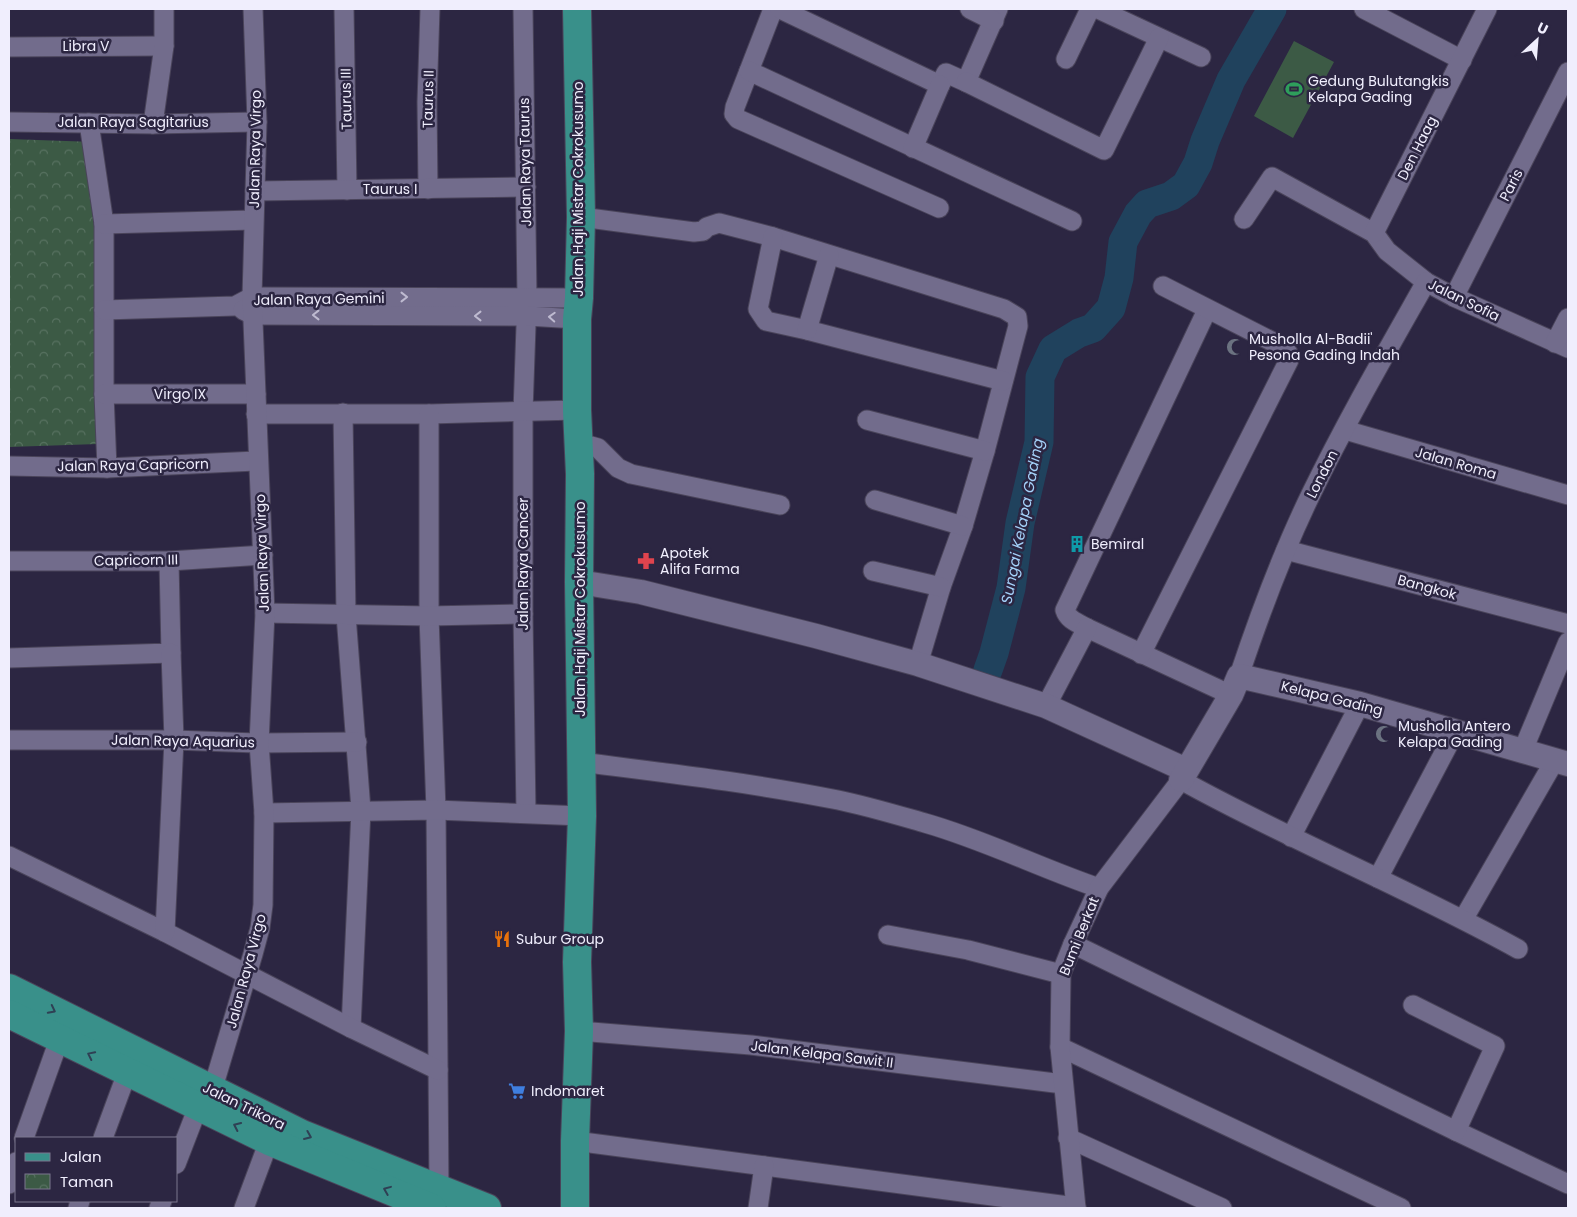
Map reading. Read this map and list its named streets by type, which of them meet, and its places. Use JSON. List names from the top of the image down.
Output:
{
  "streets": {
    "main road": ["Jalan Haji Mistar Cokrokusumo", "Jalan Trikora"],
    "street": [
      "Libra V",
      "Taurus III",
      "Taurus II",
      "Jalan Raya Sagitarius",
      "Den Haag",
      "Jalan Raya Virgo",
      "Jalan Raya Taurus",
      "Paris",
      "Taurus I",
      "Jalan Raya Gemini",
      "Jalan Sofia",
      "Virgo IX",
      "Jalan Roma",
      "Jalan Raya Capricorn",
      "London",
      "Capricorn III",
      "Jalan Raya Cancer",
      "Bangkok",
      "Kelapa Gading",
      "Jalan Raya Aquarius",
      "Bumi Berkat",
      "Jalan Kelapa Sawit II"
    ]
  },
  "crossings": [
    ["Taurus III", "Taurus I"],
    ["Taurus II", "Taurus I"],
    ["Jalan Raya Sagitarius", "Jalan Raya Virgo"],
    ["Den Haag", "Jalan Sofia"],
    ["Jalan Raya Virgo", "Taurus I"],
    ["Jalan Raya Virgo", "Jalan Raya Gemini"],
    ["Jalan Raya Virgo", "Virgo IX"],
    ["Jalan Raya Virgo", "Jalan Raya Capricorn"],
    ["Jalan Raya Virgo", "Capricorn III"],
    ["Jalan Raya Virgo", "Jalan Raya Aquarius"],
    ["Jalan Raya Virgo", "Jalan Trikora"],
    ["Jalan Raya Taurus", "Taurus I"],
    ["Jalan Raya Taurus", "Jalan Raya Gemini"],
    ["Jalan Raya Taurus", "Jalan Raya Cancer"],
    ["Paris", "Jalan Sofia"],
    ["Jalan Haji Mistar Cokrokusumo", "Jalan Raya Gemini"],
    ["Jalan Haji Mistar Cokrokusumo", "Jalan Kelapa Sawit II"],
    ["Jalan Raya Gemini", "Jalan Raya Cancer"],
    ["Jalan Sofia", "London"],
    ["Jalan Roma", "London"],
    ["London", "Bangkok"],
    ["London", "Kelapa Gading"],
    ["Bumi Berkat", "Jalan Kelapa Sawit II"]
  ],
  "water": ["Sungai Kelapa Gading"],
  "places": {
    "sports": ["Gedung Bulutangkis Kelapa Gading"],
    "mosque": ["Musholla Al-Badii' Pesona Gading Indah", "Musholla Antero Kelapa Gading"],
    "building": ["Bemiral"],
    "pharmacy": ["Apotek Alifa Farma"],
    "restaurant": ["Subur Group"],
    "supermarket": ["Indomaret"]
  },
  "legend": ["Jalan", "Taman"],
  "north": "top right"
}
